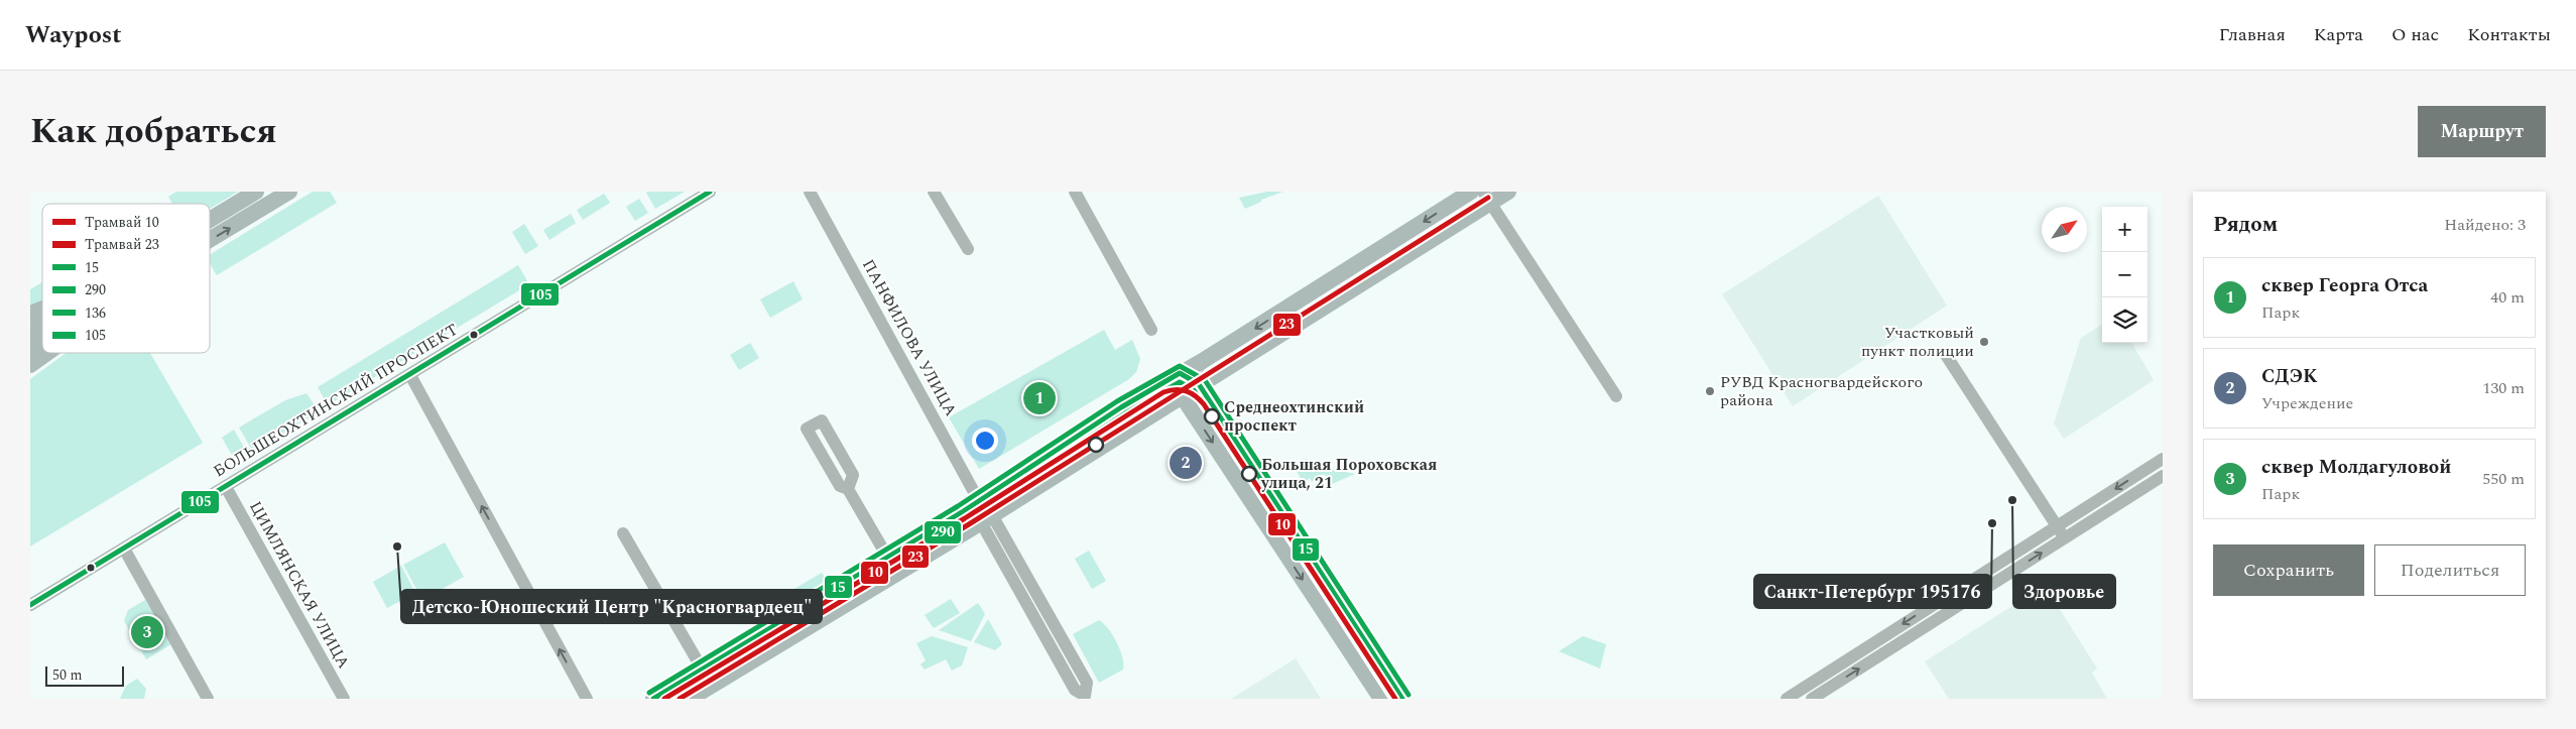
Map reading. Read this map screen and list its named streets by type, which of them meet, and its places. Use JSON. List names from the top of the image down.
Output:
{
  "streets": {
    "street": ["ПАНФИЛОВА УЛИЦА", "БОЛЬШЕОХТИНСКИЙ ПРОСПЕКТ", "ЦИМЛЯНСКАЯ УЛИЦА"]
  },
  "crossings": [
    ["БОЛЬШЕОХТИНСКИЙ ПРОСПЕКТ", "ЦИМЛЯНСКАЯ УЛИЦА"]
  ],
  "places": [
    "Участковый пункт полиции",
    "РУВД Красногвардейского района",
    "Среднеохтинский проспект",
    "Большая Пороховская улица, 21",
    "Здоровье",
    "Санкт-Петербург 195176",
    "Детско-Юношеский Центр \"Красногвардеец\""
  ],
  "lines": [
    "transit line 105",
    "tram line 23",
    "transit line 136",
    "transit line 15",
    "transit line 290",
    "tram line 10"
  ],
  "legend": [
    "Трамвай 10",
    "Трамвай 23",
    "15",
    "290",
    "136",
    "105"
  ],
  "scale_bar": "50 m",
  "north": "top right",
  "page": {
    "header": "Waypost",
    "nav": [
      "Главная",
      "Карта",
      "О нас",
      "Контакты"
    ],
    "title": "Как добраться",
    "buttons": [
      "Маршрут",
      ["Сохранить", "Поделиться"]
    ],
    "heading": ["Рядом", "Найдено: 3"],
    "map_buttons": ["+", "−"],
    "list": [
      {
        "mark": "1",
        "name": "сквер Георга Отса",
        "note": "Парк",
        "value": "40 m"
      },
      {
        "mark": "2",
        "name": "СДЭК",
        "note": "Учреждение",
        "value": "130 m"
      },
      {
        "mark": "3",
        "name": "сквер Молдагуловой",
        "note": "Парк",
        "value": "550 m"
      }
    ],
    "pins": ["1", "2", "3"],
    "scale": "50 m"
  }
}
